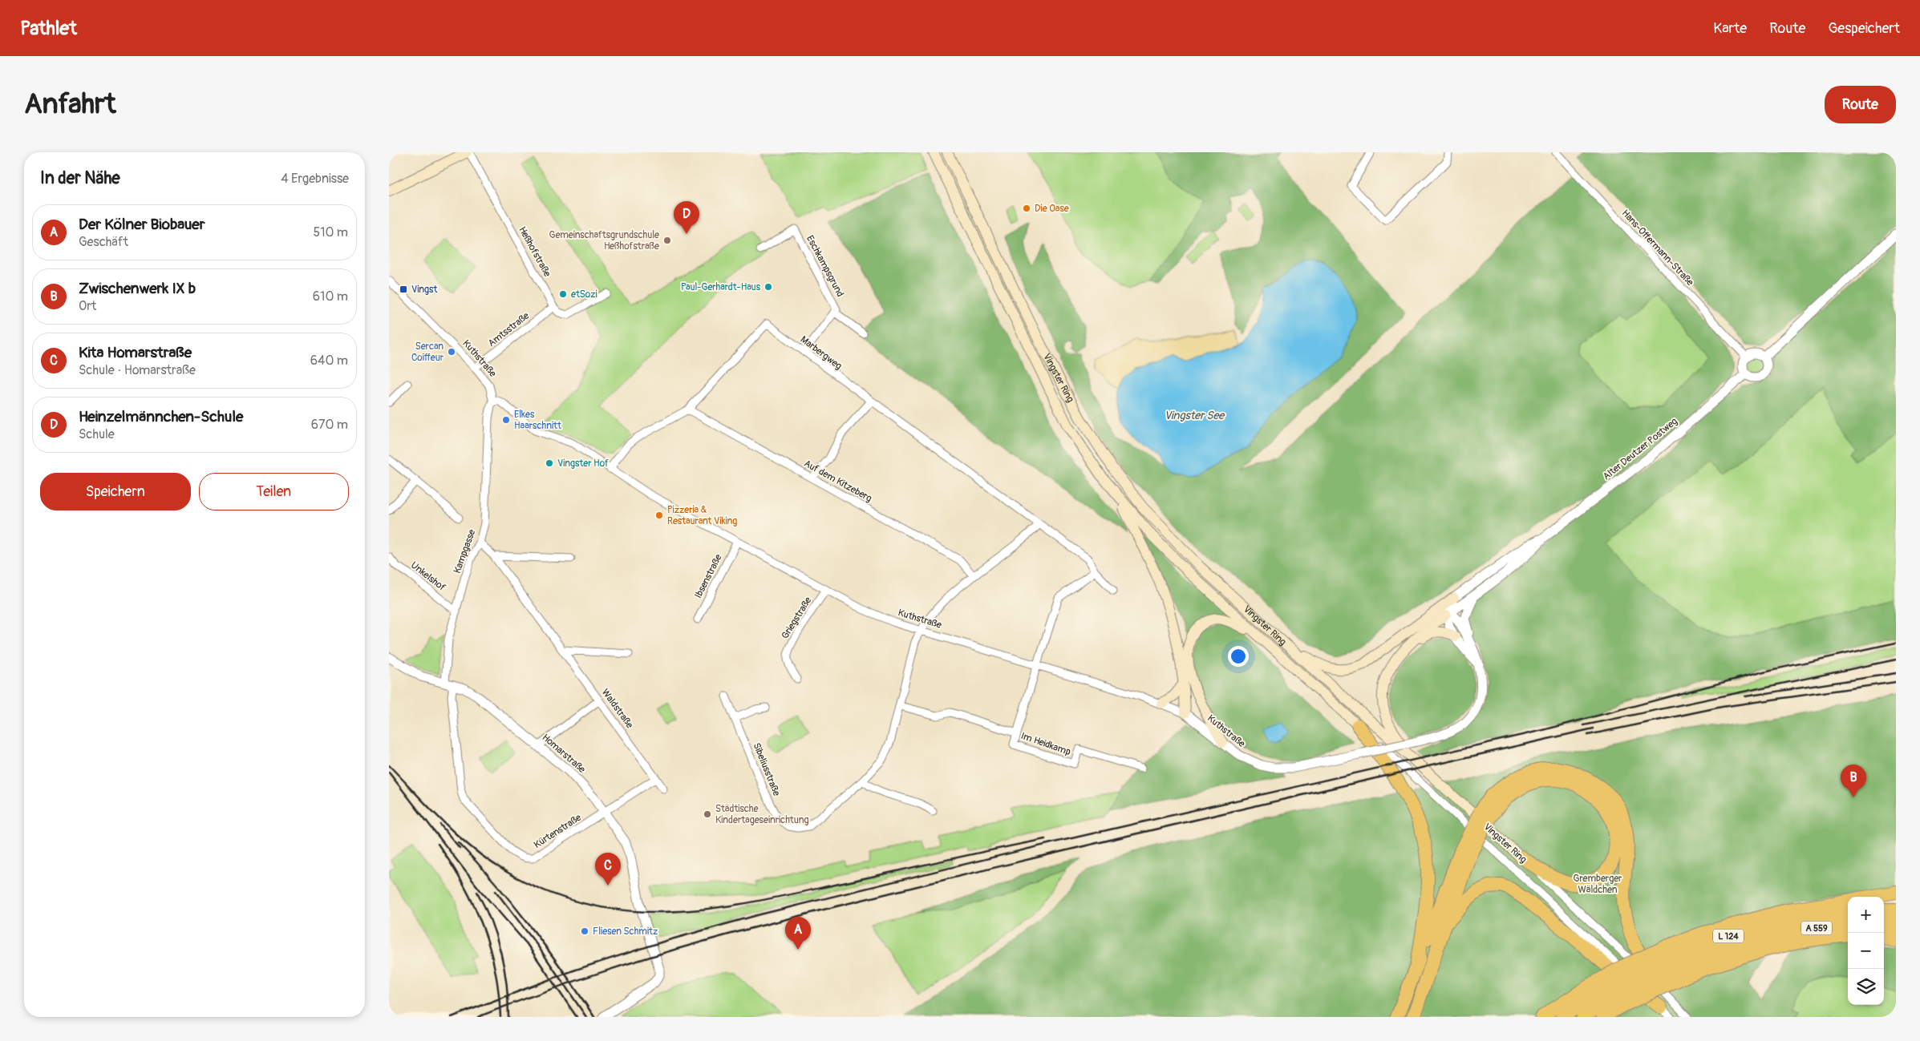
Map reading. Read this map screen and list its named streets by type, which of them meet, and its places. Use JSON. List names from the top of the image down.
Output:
{
  "streets": {
    "highway": ["A 559", "L 124"],
    "main road": ["Vingster Ring"],
    "street": [
      "Hans-Offermann-Straße",
      "Heßhofstraße",
      "Eschkampsgrund",
      "Amtsstraße",
      "Marbergweg",
      "Kuthstraße",
      "Alter Deutzer Postweg",
      "Auf dem Kitzeberg",
      "Kampgasse",
      "Unkelshof",
      "Ibsenstraße",
      "Griegstraße",
      "Waldstraße",
      "Im Heidkamp",
      "Homarstraße",
      "Sibeliusstraße",
      "Kürtenstraße"
    ]
  },
  "crossings": [
    ["Hans-Offermann-Straße", "Alter Deutzer Postweg"],
    ["Heßhofstraße", "Amtsstraße"],
    ["Eschkampsgrund", "Marbergweg"],
    ["Amtsstraße", "Kuthstraße"],
    ["Marbergweg", "Kuthstraße"],
    ["Marbergweg", "Auf dem Kitzeberg"],
    ["Marbergweg", "Im Heidkamp"],
    ["Kuthstraße", "Alter Deutzer Postweg"],
    ["Kuthstraße", "Kampgasse"],
    ["Kuthstraße", "Ibsenstraße"],
    ["Kuthstraße", "Griegstraße"],
    ["Kuthstraße", "Im Heidkamp"],
    ["Kuthstraße", "Sibeliusstraße"],
    ["Kampgasse", "Unkelshof"],
    ["Kampgasse", "Waldstraße"],
    ["Kampgasse", "Homarstraße"],
    ["Kampgasse", "Kürtenstraße"],
    ["Im Heidkamp", "Sibeliusstraße"],
    ["Homarstraße", "Kürtenstraße"],
    ["A 559", "L 124"]
  ],
  "water": ["Vingster See"],
  "parks": ["Gremberger Wäldchen"],
  "places": {
    "other": [
      "Die Oase",
      "Gemeinschaftsgrundschule Heßhofstraße",
      "Paul-Gerhardt-Haus",
      "etSozi",
      "Sercan Coiffeur",
      "Elkes Haarschnitt",
      "Vingster Hof",
      "Pizzeria & Restaurant Viking",
      "Städtische Kindertageseinrichtung",
      "Fliesen Schmitz"
    ],
    "transit": ["Vingst"]
  },
  "page": {
    "header": "Pathlet",
    "nav": ["Karte", "Route", "Gespeichert"],
    "buttons": [
      "Route",
      ["Speichern", "Teilen"]
    ],
    "title": "Anfahrt",
    "heading": ["In der Nähe", "4 Ergebnisse"],
    "pins": [
      "D",
      "B",
      "C",
      "A"
    ],
    "list": [
      {
        "mark": "A",
        "name": "Der Kölner Biobauer",
        "note": "Geschäft",
        "value": "510 m"
      },
      {
        "mark": "B",
        "name": "Zwischenwerk IX b",
        "note": "Ort",
        "value": "610 m"
      },
      {
        "mark": "C",
        "name": "Kita Homarstraße",
        "note": "Schule · Homarstraße",
        "value": "640 m"
      },
      {
        "mark": "D",
        "name": "Heinzelmännchen-Schule",
        "note": "Schule",
        "value": "670 m"
      }
    ],
    "map_buttons": ["+", "−"]
  }
}
